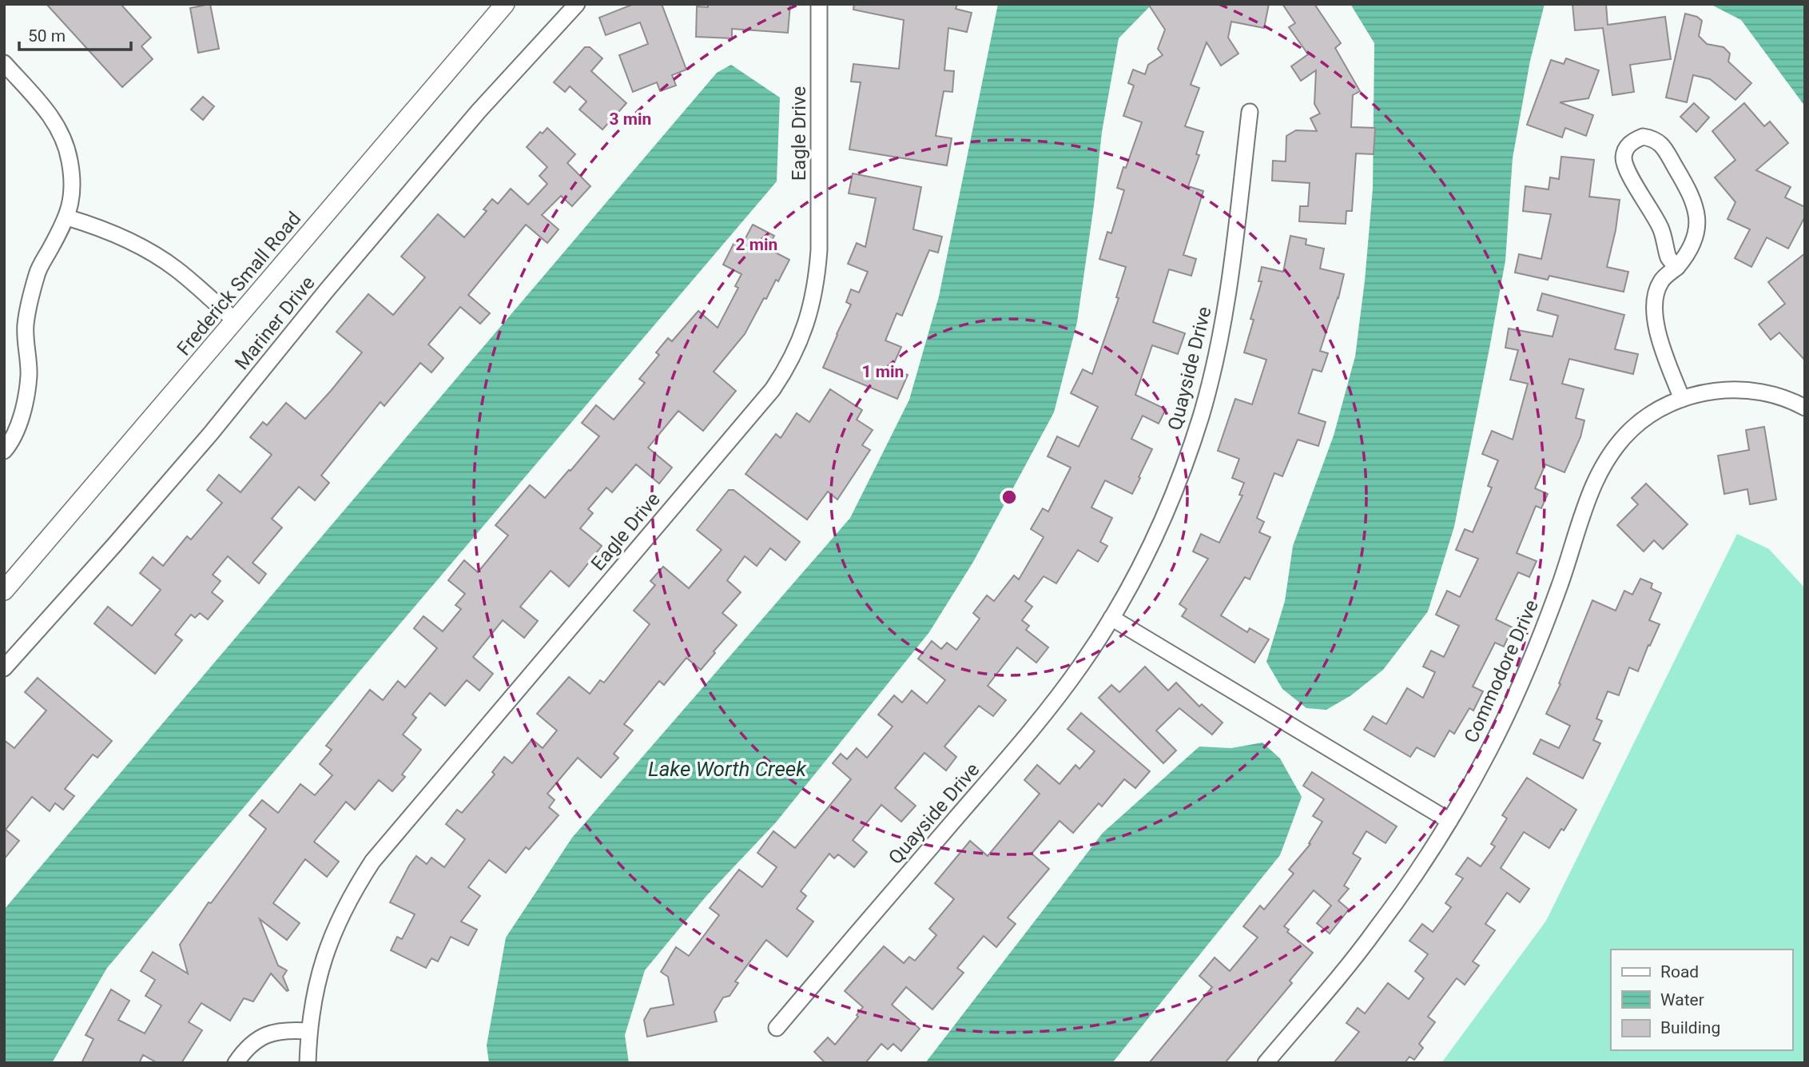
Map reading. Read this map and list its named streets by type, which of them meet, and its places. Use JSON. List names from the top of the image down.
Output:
{
  "streets": {
    "street": [
      "Eagle Drive",
      "Frederick Small Road",
      "Mariner Drive",
      "Quayside Drive",
      "Commodore Drive"
    ]
  },
  "water": ["Lake Worth Creek"],
  "legend": ["Road", "Water", "Building"],
  "scale_bar": "50 m",
  "rings": ["3 min", "2 min", "1 min"]
}
